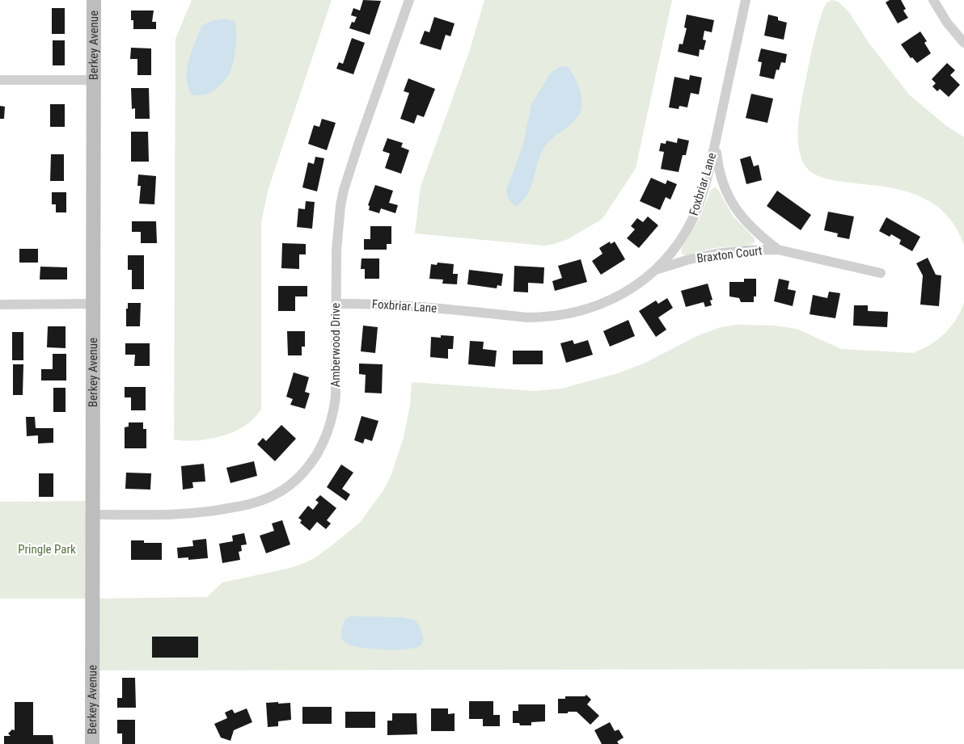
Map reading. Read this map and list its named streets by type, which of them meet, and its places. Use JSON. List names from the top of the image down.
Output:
{
  "streets": {
    "street": [
      "Berkey Avenue",
      "Foxbriar Lane",
      "Braxton Court",
      "Amberwood Drive"
    ]
  },
  "crossings": [
    ["Berkey Avenue", "Amberwood Drive"],
    ["Foxbriar Lane", "Braxton Court"],
    ["Foxbriar Lane", "Amberwood Drive"]
  ],
  "parks": ["Pringle Park"]
}
